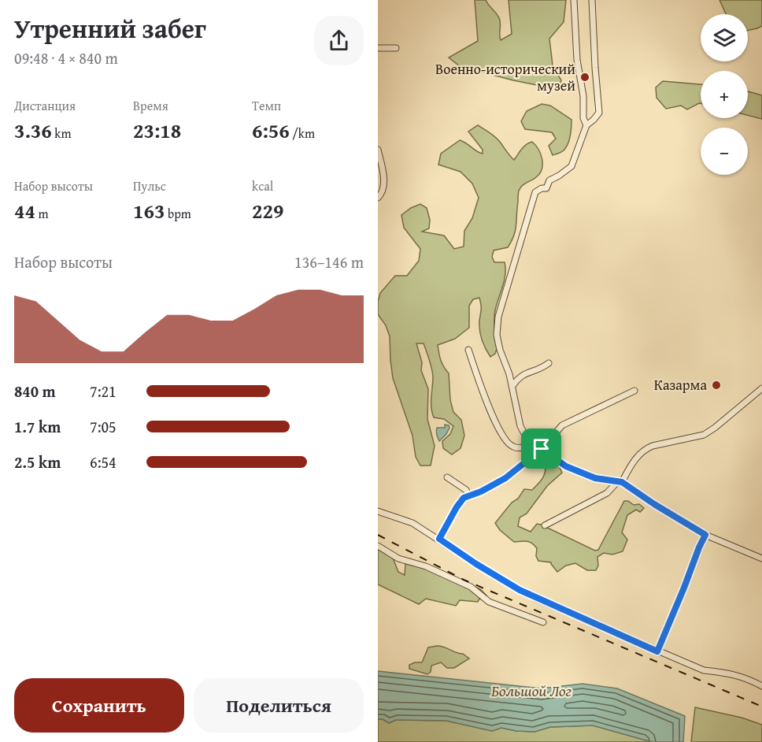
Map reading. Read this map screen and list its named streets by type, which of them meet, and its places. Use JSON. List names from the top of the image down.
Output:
{
  "water": ["Большой Лог"],
  "places": ["Военно-исторический музей", "Казарма"],
  "page": {
    "heading": ["Утренний забег", "09:48 · 4 × 840 m"],
    "map_buttons": ["+", "−"],
    "stats": [
      ["Дистанция", "3.36 km"],
      ["Время", "23:18"],
      ["Темп", "6:56 /km"],
      ["Набор высоты", "44 m"],
      ["Пульс", "163 bpm"],
      ["kcal", "229"]
    ],
    "chart": ["Набор высоты", "136–146 m"],
    "list": [
      {
        "name": "840 m",
        "note": "7:21"
      },
      {
        "name": "1.7 km",
        "note": "7:05"
      },
      {
        "name": "2.5 km",
        "note": "6:54"
      }
    ],
    "buttons": ["Сохранить", "Поделиться"]
  }
}
